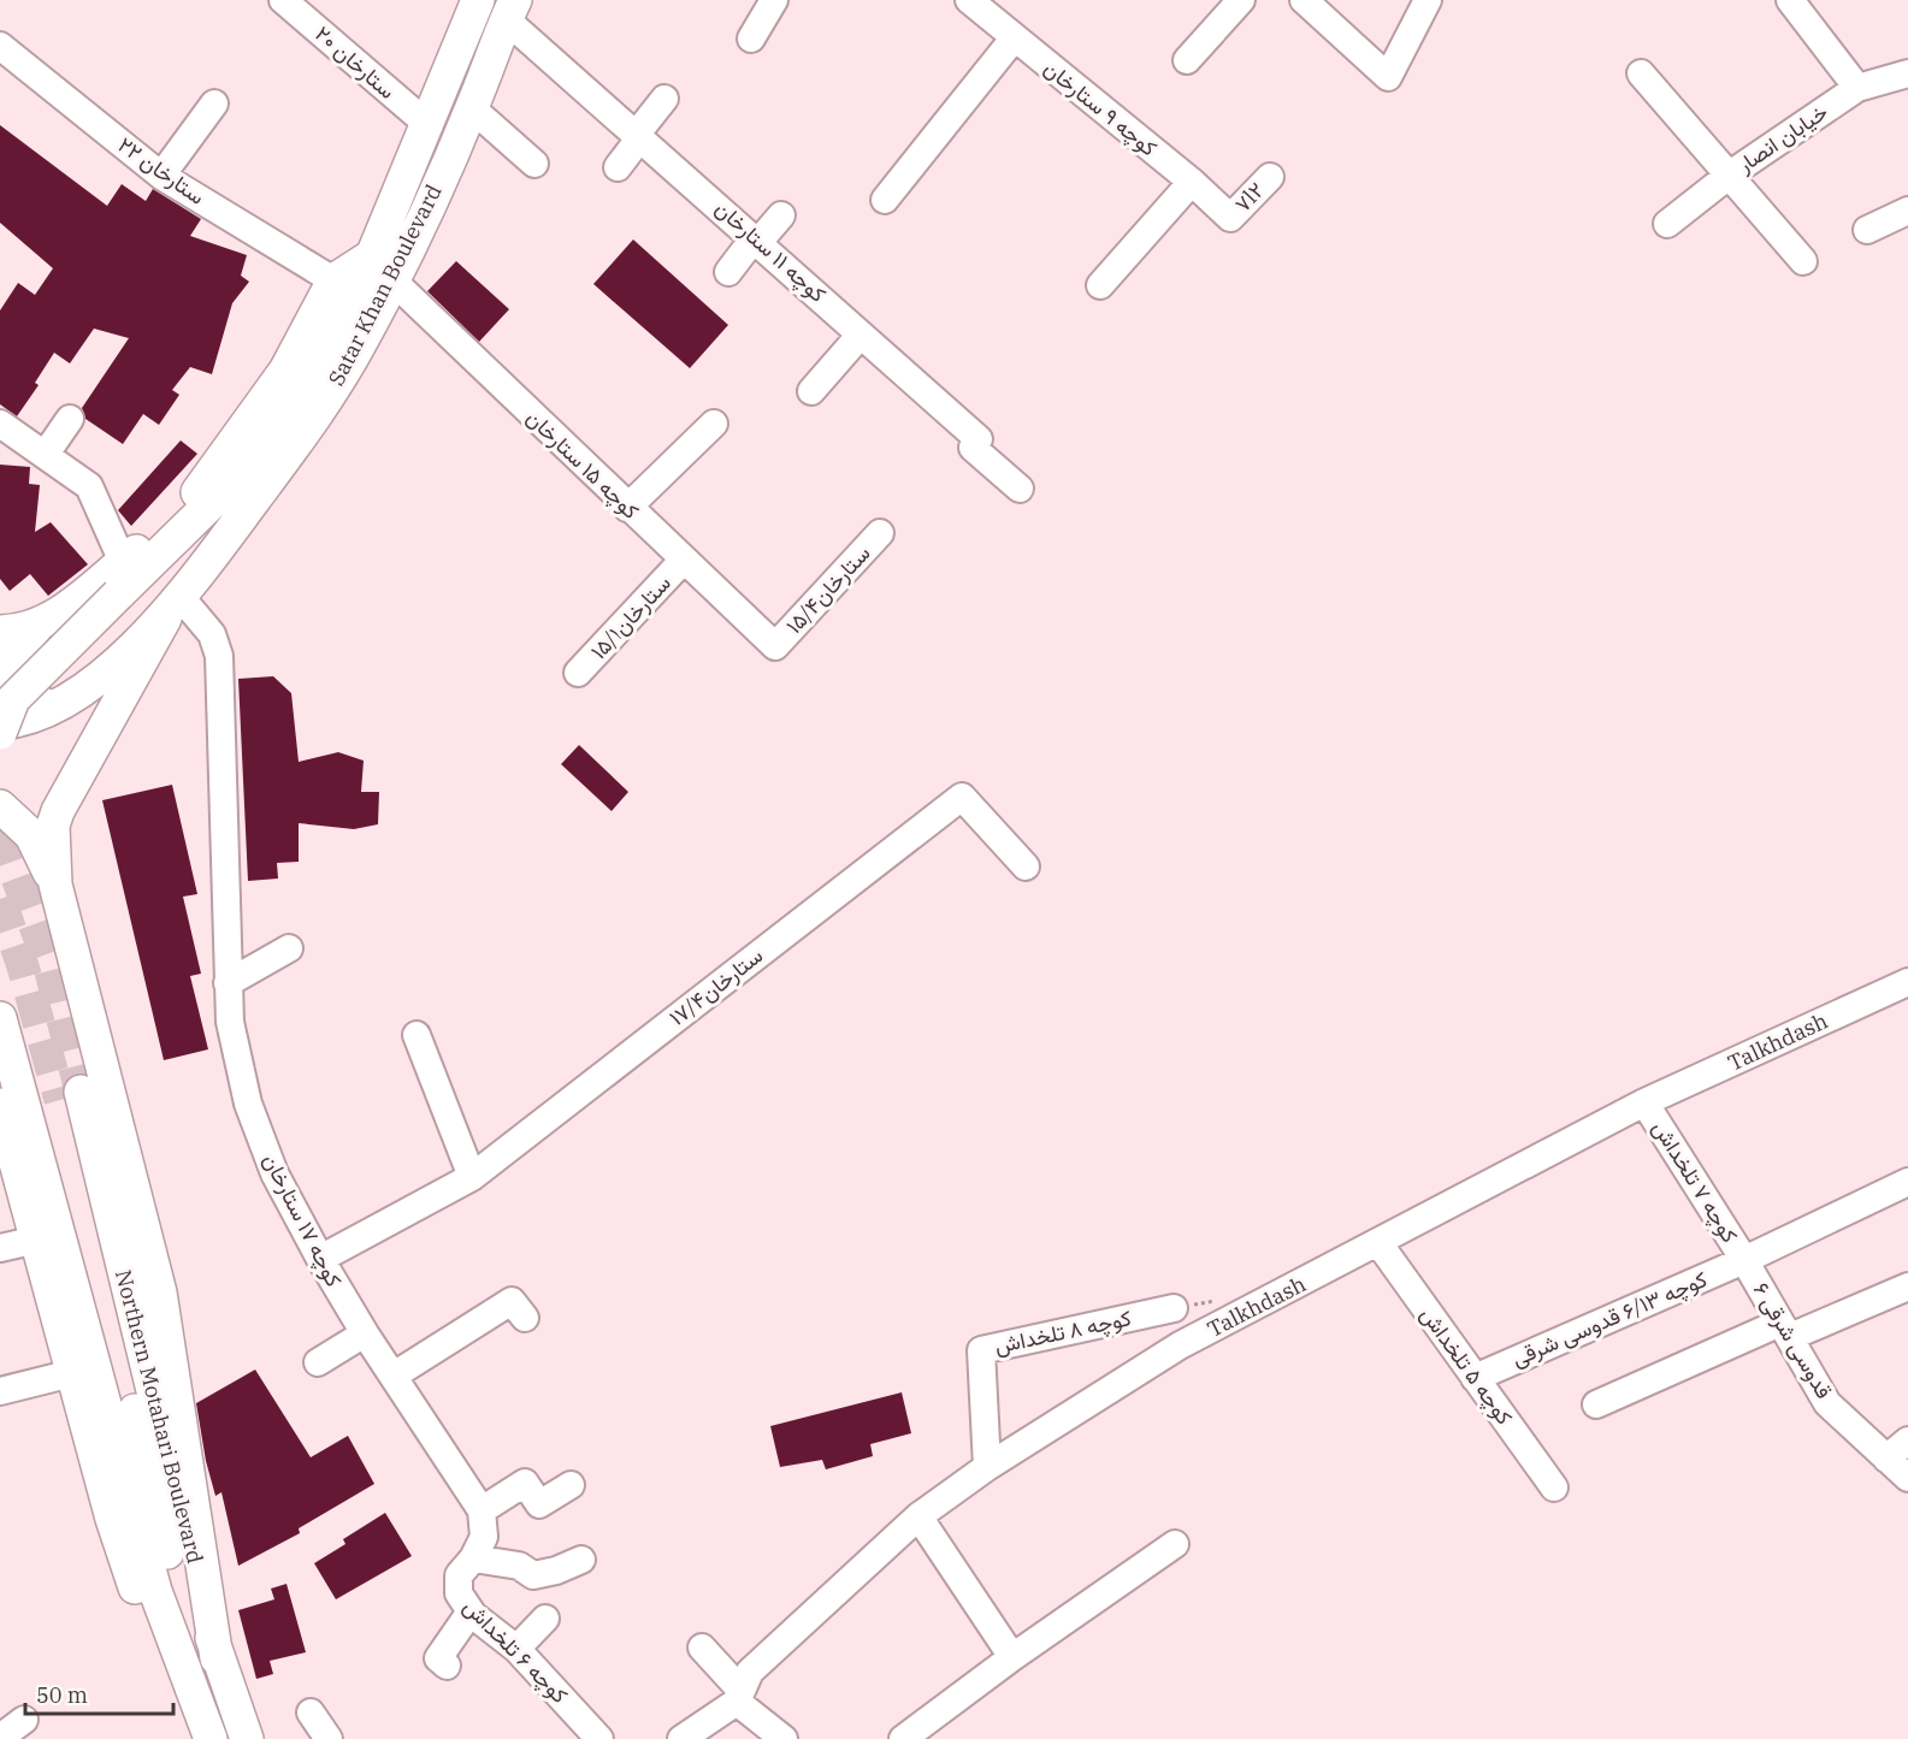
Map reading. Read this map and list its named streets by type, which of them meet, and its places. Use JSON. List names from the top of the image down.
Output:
{
  "streets": {
    "main road": ["Satar Khan Boulevard", "Northern Motahari Boulevard"],
    "street": [
      "۲۰ ستارخان",
      "کوچه ۹ ستارخان",
      "خیابان انصار",
      "۲۲ ستارخان",
      "۷l۲",
      "کوچه ۱۱ ستارخان",
      "کوچه ۱۵ ستارخان",
      "ستارخان۱۵/۴",
      "ستارخان۱۵/۱",
      "ستارخان۱۷/۴",
      "Talkhdash",
      "کوچه ۷ تلخداش",
      "کوچه ۱۷ ستارخان",
      "کوچه ۶/۱۳ قدوسی شرقی",
      "کوچه ۸ تلخداش",
      "قدوسی شرقی ۶",
      "کوچه ۵ تلخداش",
      "کوچه ۶ تلخداش"
    ]
  },
  "crossings": [
    ["۲۰ ستارخان", "Satar Khan Boulevard"],
    ["کوچه ۹ ستارخان", "۷l۲"],
    ["کوچه ۱۱ ستارخان", "Satar Khan Boulevard"],
    ["Satar Khan Boulevard", "کوچه ۱۵ ستارخان"],
    ["Satar Khan Boulevard", "کوچه ۱۷ ستارخان"],
    ["کوچه ۱۵ ستارخان", "ستارخان۱۵/۴"],
    ["کوچه ۱۵ ستارخان", "ستارخان۱۵/۱"],
    ["ستارخان۱۷/۴", "کوچه ۱۷ ستارخان"],
    ["Talkhdash", "کوچه ۷ تلخداش"],
    ["Talkhdash", "کوچه ۸ تلخداش"],
    ["Talkhdash", "کوچه ۵ تلخداش"],
    ["کوچه ۷ تلخداش", "کوچه ۶/۱۳ قدوسی شرقی"],
    ["کوچه ۷ تلخداش", "قدوسی شرقی ۶"],
    ["کوچه ۶/۱۳ قدوسی شرقی", "قدوسی شرقی ۶"],
    ["کوچه ۶/۱۳ قدوسی شرقی", "کوچه ۵ تلخداش"]
  ],
  "scale_bar": "50 m"
}
